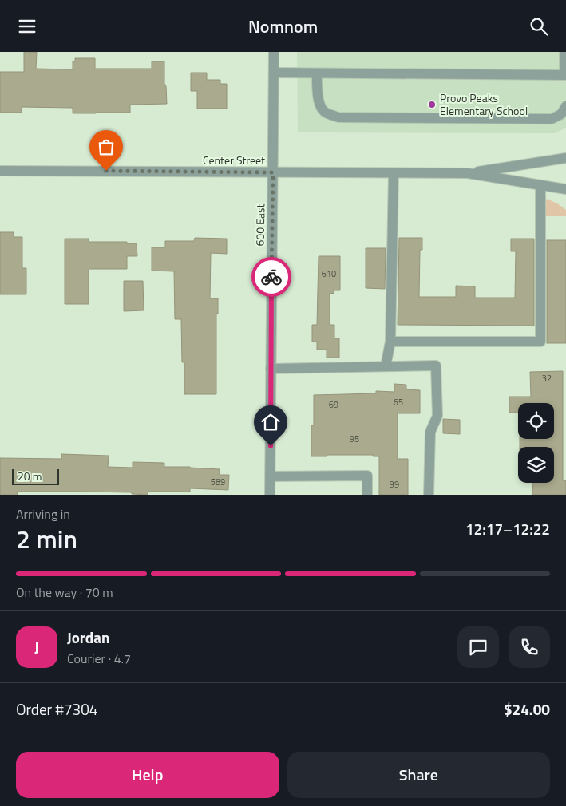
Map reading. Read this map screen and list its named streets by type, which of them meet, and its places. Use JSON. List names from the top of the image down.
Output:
{
  "streets": {
    "street": ["Center Street", "600 East"]
  },
  "crossings": [
    ["Center Street", "600 East"]
  ],
  "places": ["Provo Peaks Elementary School"],
  "house_numbers": [
    "610",
    "32",
    "65",
    "69",
    "95",
    "589",
    "99"
  ],
  "scale_bar": "20 m",
  "page": {
    "header": "Nomnom",
    "scale": "20 m",
    "heading": ["2 min", "Arriving in", "12:17–12:22"],
    "panel": [
      "Jordan",
      "Courier · 4.7",
      "Order #7304",
      "$24.00"
    ],
    "bar": "On the way · 70 m",
    "round": "J",
    "buttons": ["Help", "Share"]
  }
}
